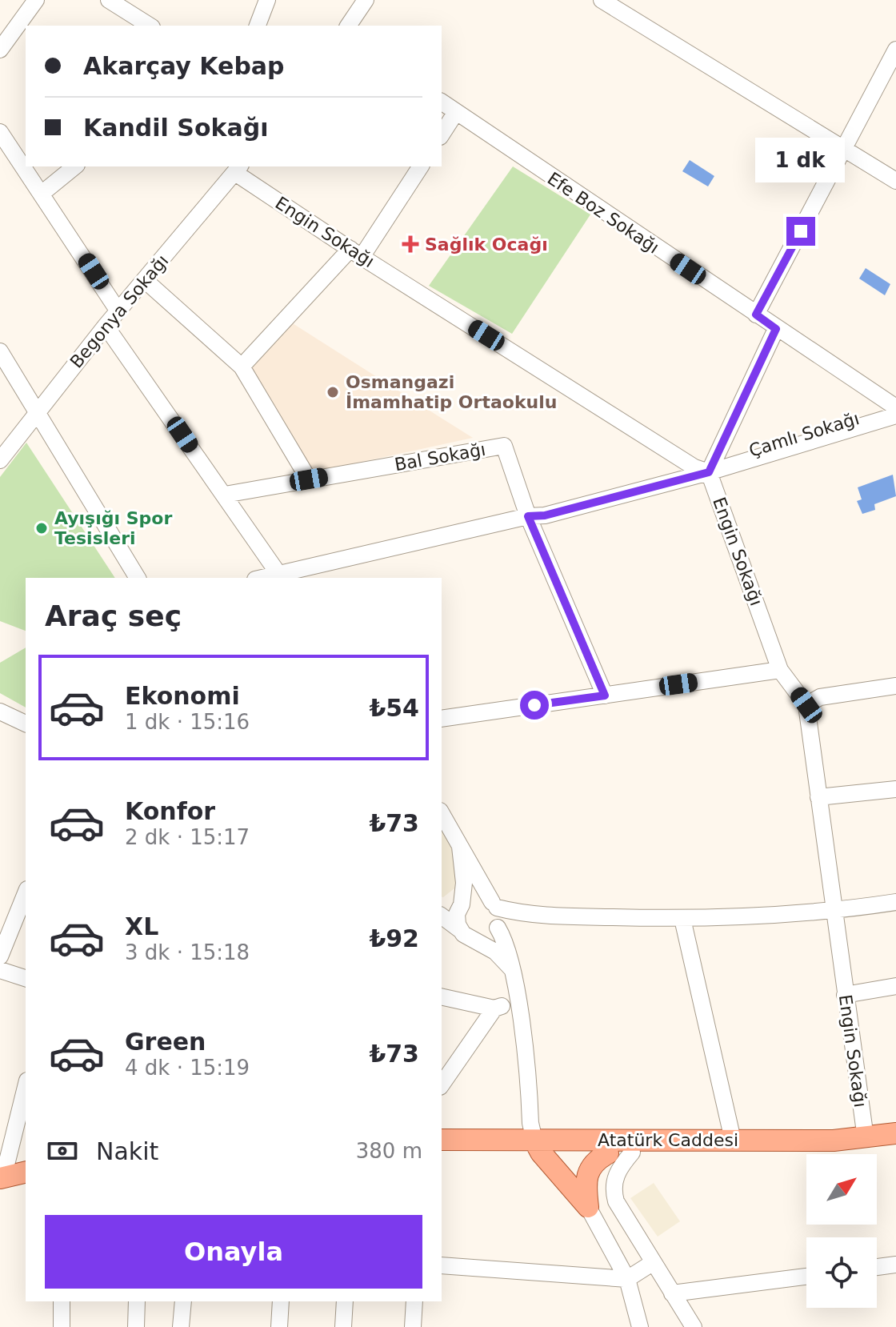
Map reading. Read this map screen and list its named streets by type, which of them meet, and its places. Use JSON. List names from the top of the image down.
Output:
{
  "streets": {
    "main road": ["Atatürk Caddesi"],
    "street": [
      "Efe Boz Sokağı",
      "Engin Sokağı",
      "Begonya Sokağı",
      "Çamlı Sokağı",
      "Bal Sokağı"
    ]
  },
  "crossings": [
    ["Efe Boz Sokağı", "Çamlı Sokağı"],
    ["Engin Sokağı", "Begonya Sokağı"],
    ["Engin Sokağı", "Çamlı Sokağı"],
    ["Engin Sokağı", "Atatürk Caddesi"],
    ["Çamlı Sokağı", "Bal Sokağı"]
  ],
  "places": {
    "health": ["Sağlık Ocağı"],
    "other": ["Osmangazi İmamhatip Ortaokulu", "Ayışığı Spor Tesisleri"]
  },
  "north": "top right",
  "page": {
    "banner": ["Akarçay Kebap", "Kandil Sokağı"],
    "bubble": "1 dk",
    "heading": "Araç seç",
    "list": [
      {
        "name": "Ekonomi",
        "note": "1 dk · 15:16",
        "value": "₺54"
      },
      {
        "name": "Konfor",
        "note": "2 dk · 15:17",
        "value": "₺73"
      },
      {
        "name": "XL",
        "note": "3 dk · 15:18",
        "value": "₺92"
      },
      {
        "name": "Green",
        "note": "4 dk · 15:19",
        "value": "₺73"
      }
    ],
    "pay": ["Nakit", "380 m"],
    "buttons": "Onayla"
  }
}
